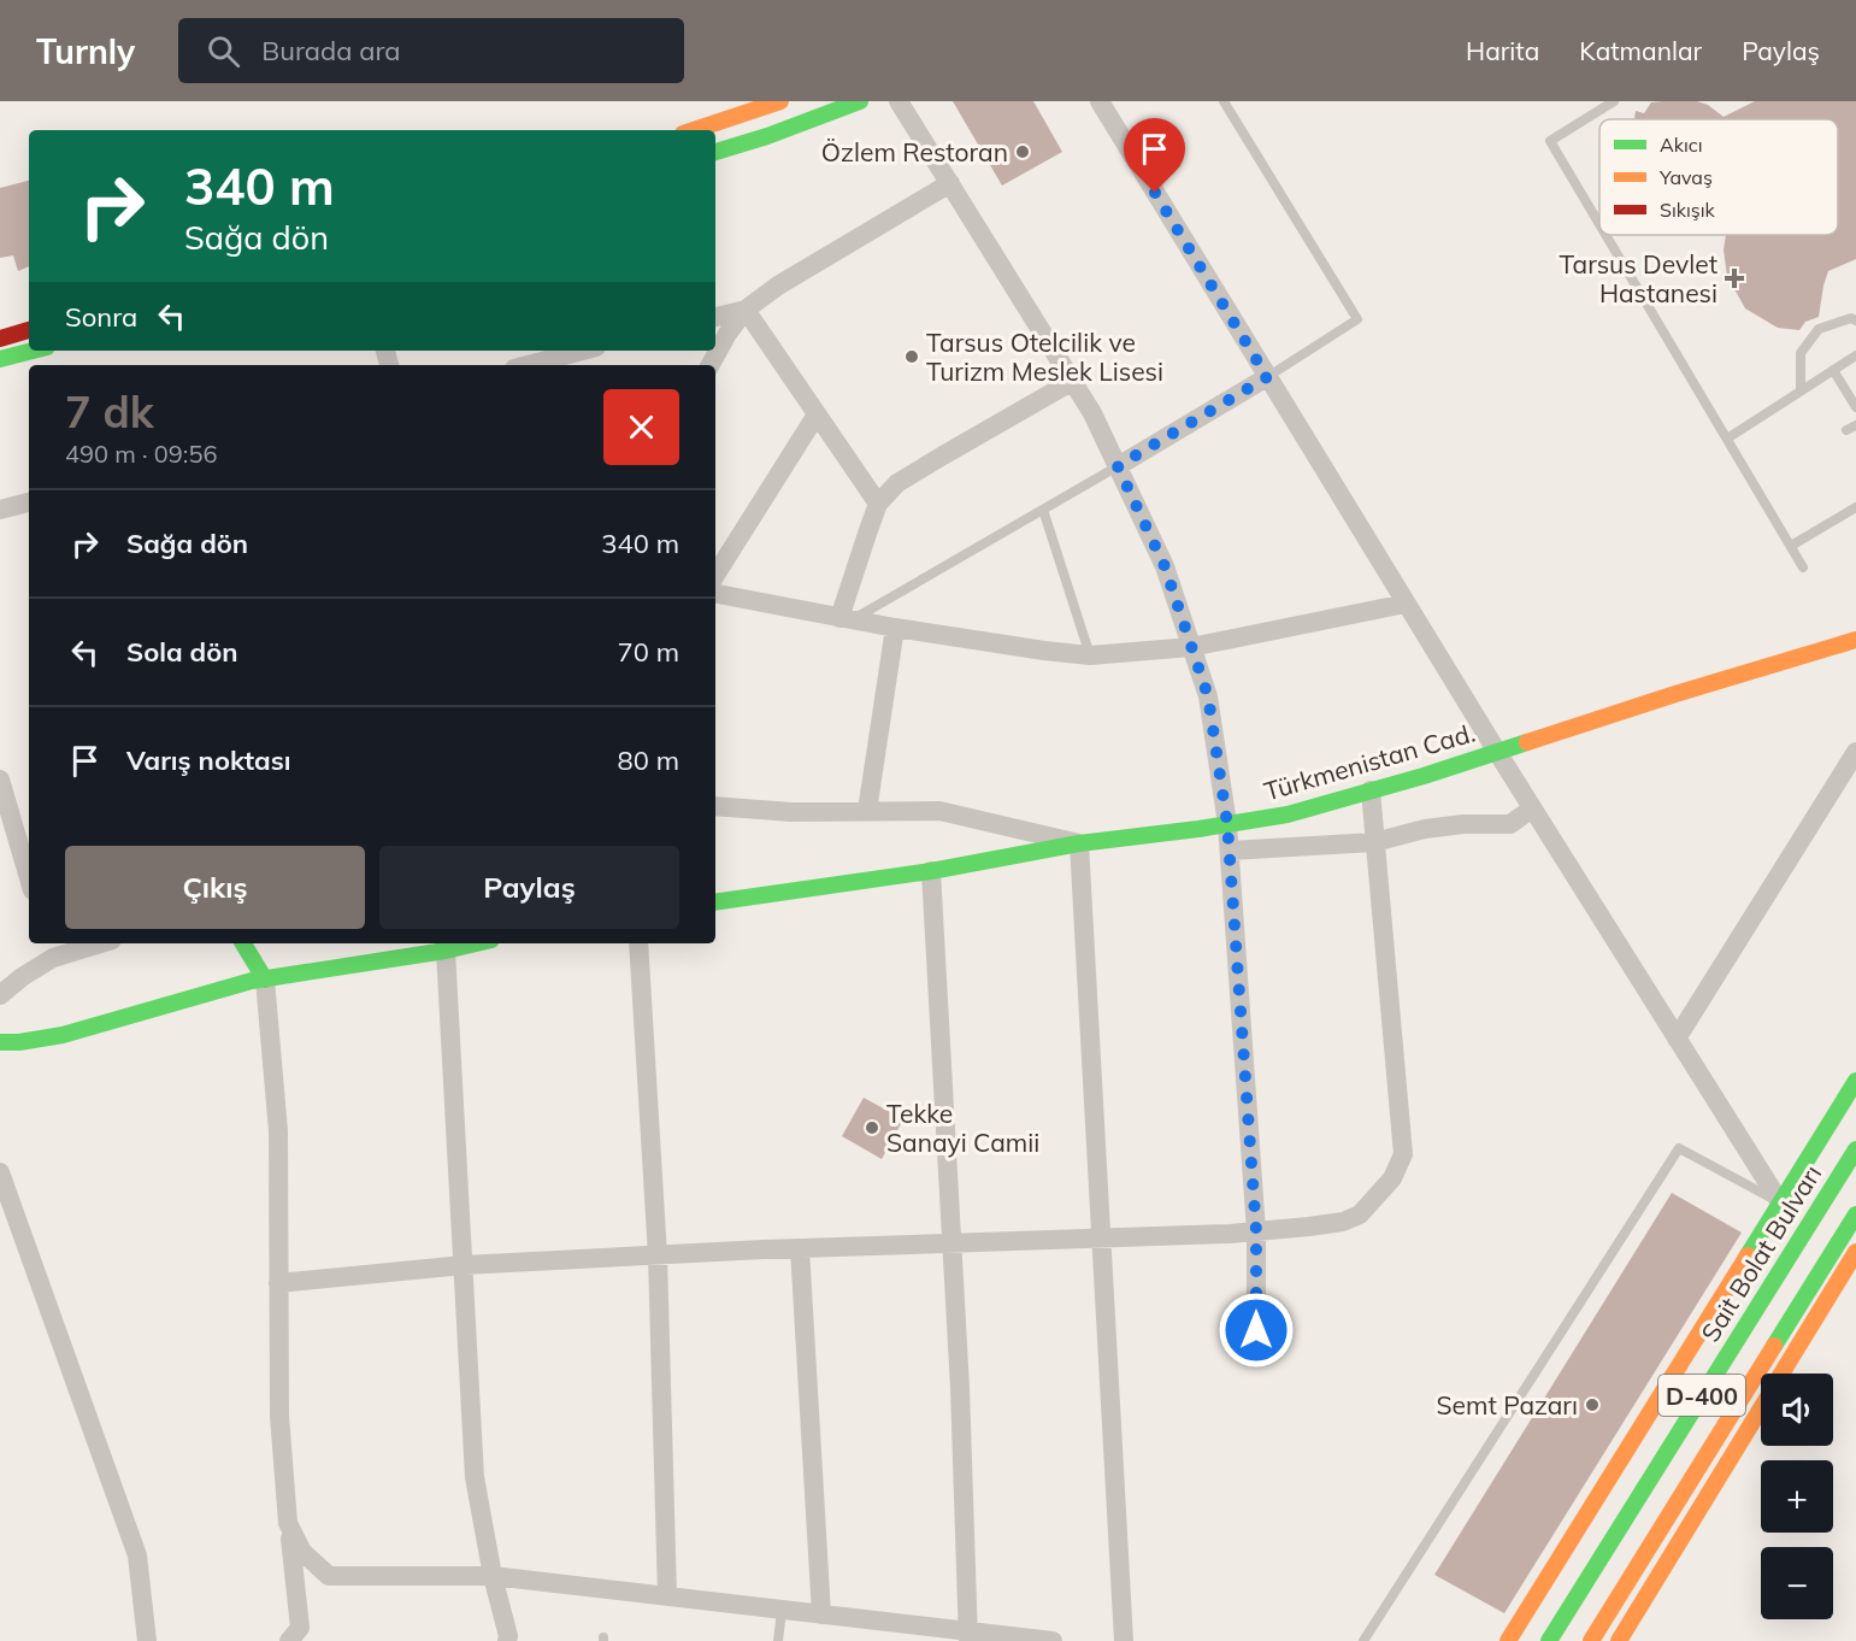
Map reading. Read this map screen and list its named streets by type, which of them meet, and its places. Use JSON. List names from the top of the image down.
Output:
{
  "streets": {
    "main road": ["Türkmenistan Cad.", "Sait Bolat Bulvarı", "D-400"]
  },
  "places": {
    "other": [
      "Özlem Restoran",
      "Tarsus Otelcilik ve Turizm Meslek Lisesi",
      "Tekke Sanayi Camii",
      "Semt Pazarı"
    ],
    "health": ["Tarsus Devlet Hastanesi"]
  },
  "legend": ["Akıcı", "Yavaş", "Sıkışık"],
  "page": {
    "header": "Turnly",
    "search": "Burada ara",
    "nav": ["Harita", "Katmanlar", "Paylaş"],
    "turn": ["340 m", "Sağa dön"],
    "then": "Sonra",
    "heading": ["7 dk", "490 m · 09:56"],
    "list": [
      {
        "name": "Sağa dön",
        "value": "340 m"
      },
      {
        "name": "Sola dön",
        "value": "70 m"
      },
      {
        "name": "Varış noktası",
        "value": "80 m"
      }
    ],
    "buttons": ["Çıkış", "Paylaş"],
    "map_buttons": ["+", "−"]
  }
}
